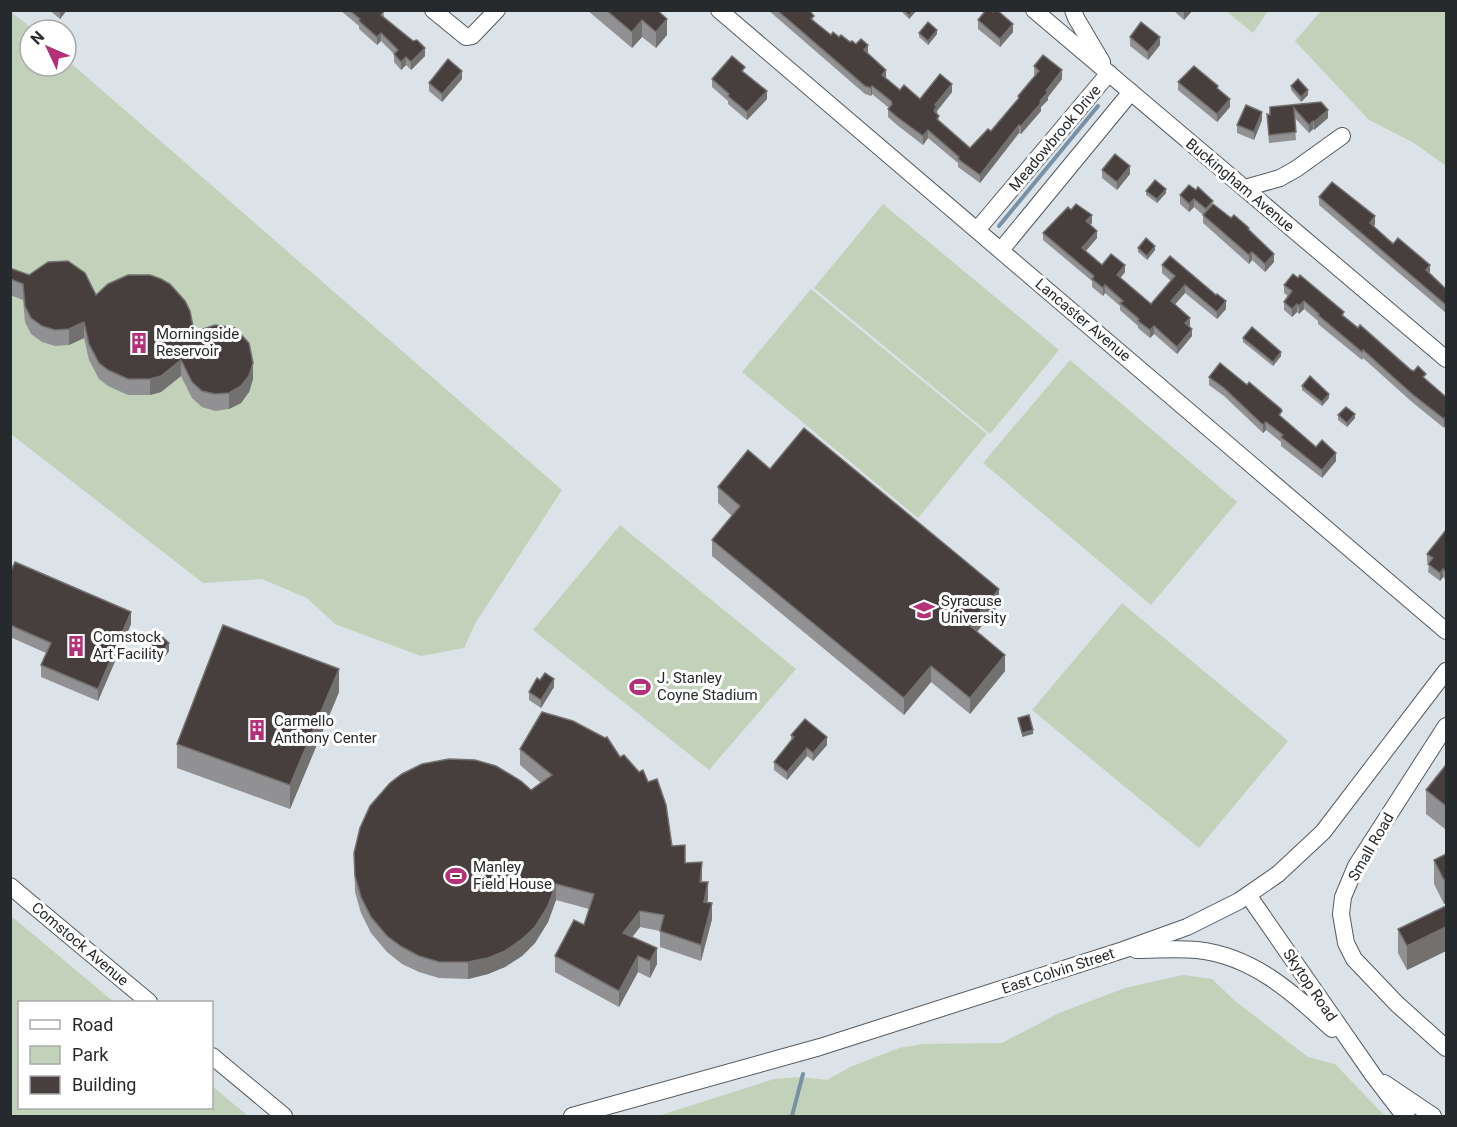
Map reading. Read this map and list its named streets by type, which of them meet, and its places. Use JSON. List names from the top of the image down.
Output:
{
  "streets": {
    "street": [
      "Meadowbrook Drive",
      "Buckingham Avenue",
      "Lancaster Avenue",
      "Small Road",
      "Comstock Avenue",
      "East Colvin Street",
      "Skytop Road"
    ]
  },
  "crossings": [
    ["Meadowbrook Drive", "Buckingham Avenue"],
    ["Meadowbrook Drive", "Lancaster Avenue"],
    ["East Colvin Street", "Skytop Road"]
  ],
  "places": {
    "building": ["Morningside Reservoir", "Comstock Art Facility", "Carmello Anthony Center"],
    "school or university": ["Syracuse University"],
    "sports": ["J. Stanley Coyne Stadium", "Manley Field House"]
  },
  "legend": ["Road", "Park", "Building"],
  "north": "top left"
}
